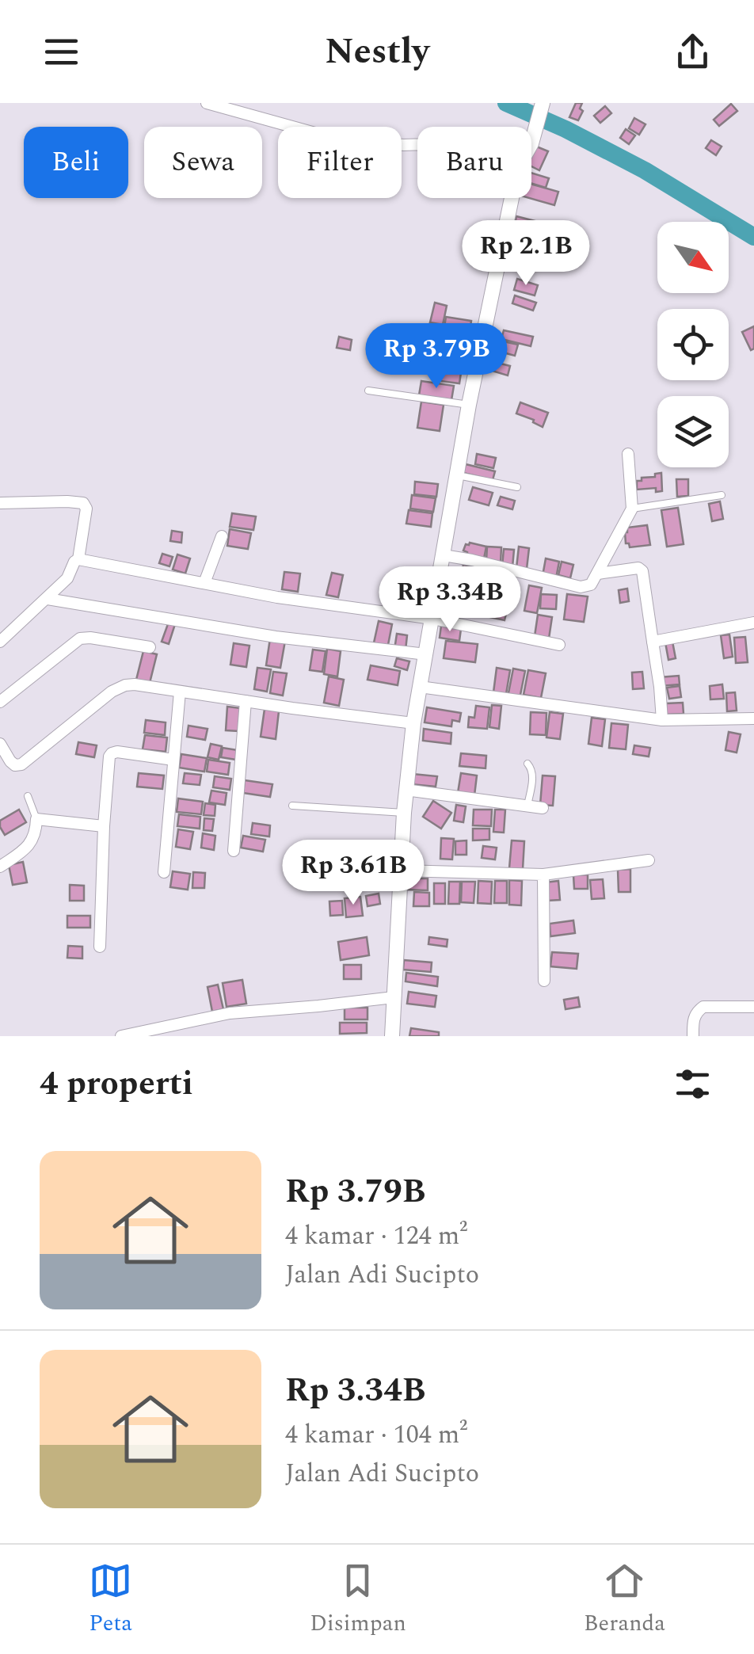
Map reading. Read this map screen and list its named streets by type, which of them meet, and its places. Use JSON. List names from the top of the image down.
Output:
{
  "north": "bottom right",
  "page": {
    "header": "Nestly",
    "chip": [
      "Beli",
      "Sewa",
      "Filter",
      "Baru"
    ],
    "price": [
      "Rp 2.1B",
      "Rp 3.79B",
      "Rp 3.34B",
      "Rp 3.61B"
    ],
    "heading": "4 properti",
    "list": [
      {
        "name": "Rp 3.79B",
        "note": "4 kamar · 124 m² · Jalan Adi Sucipto"
      },
      {
        "name": "Rp 3.34B",
        "note": "4 kamar · 104 m² · Jalan Adi Sucipto"
      }
    ],
    "tabs": ["Peta", "Disimpan", "Beranda"]
  }
}
